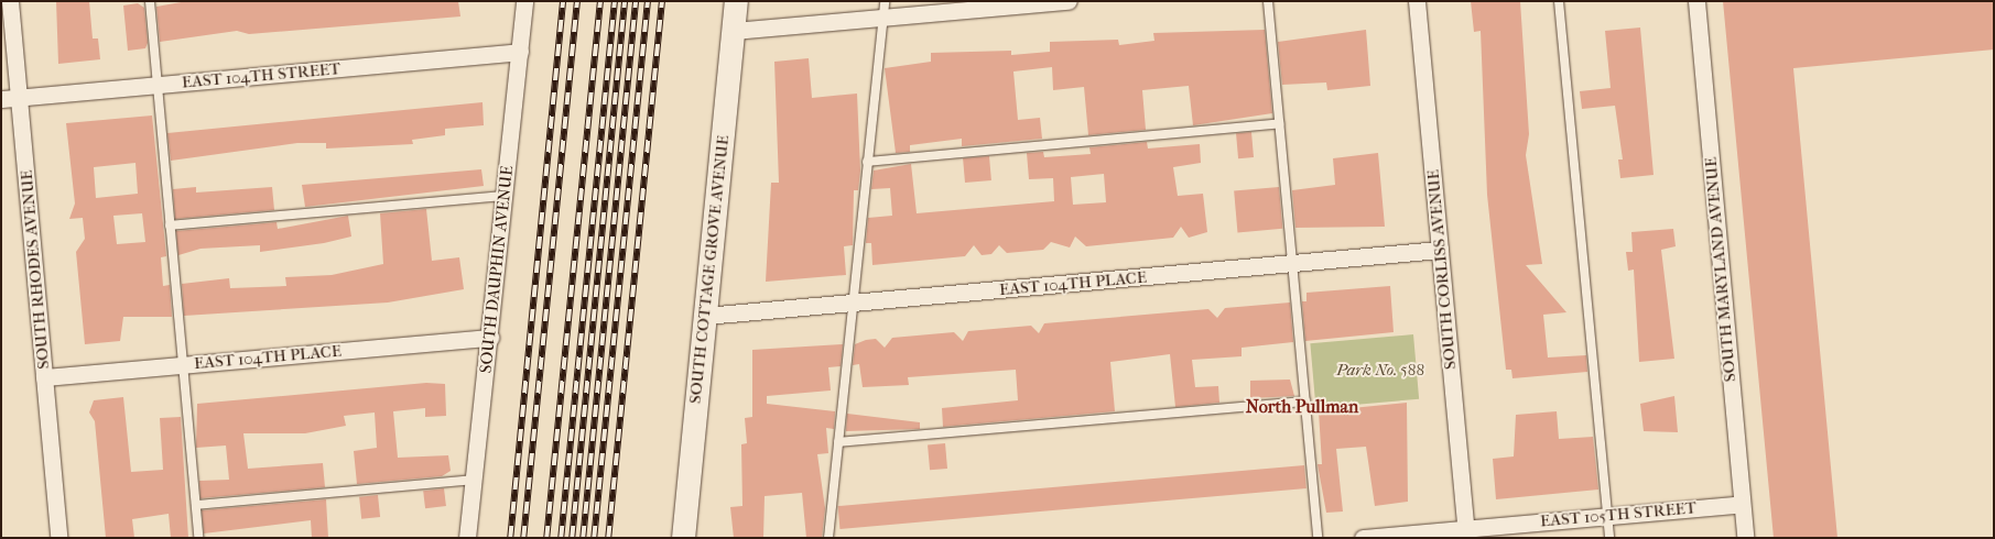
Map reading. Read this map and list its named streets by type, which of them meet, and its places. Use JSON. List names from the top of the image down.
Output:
{
  "streets": {
    "street": [
      "EAST 104TH STREET",
      "SOUTH RHODES AVENUE",
      "SOUTH DAUPHIN AVENUE",
      "SOUTH COTTAGE GROVE AVENUE",
      "SOUTH CORLISS AVENUE",
      "SOUTH MARYLAND AVENUE",
      "EAST 104TH PLACE",
      "EAST 105TH STREET"
    ]
  },
  "crossings": [
    ["EAST 104TH STREET", "SOUTH RHODES AVENUE"],
    ["EAST 104TH STREET", "SOUTH DAUPHIN AVENUE"],
    ["SOUTH RHODES AVENUE", "EAST 104TH PLACE"],
    ["SOUTH DAUPHIN AVENUE", "EAST 104TH PLACE"],
    ["SOUTH COTTAGE GROVE AVENUE", "EAST 104TH PLACE"],
    ["SOUTH CORLISS AVENUE", "EAST 104TH PLACE"],
    ["SOUTH CORLISS AVENUE", "EAST 105TH STREET"],
    ["SOUTH MARYLAND AVENUE", "EAST 105TH STREET"]
  ],
  "districts": ["North Pullman"],
  "parks": ["Park No. 588"]
}
